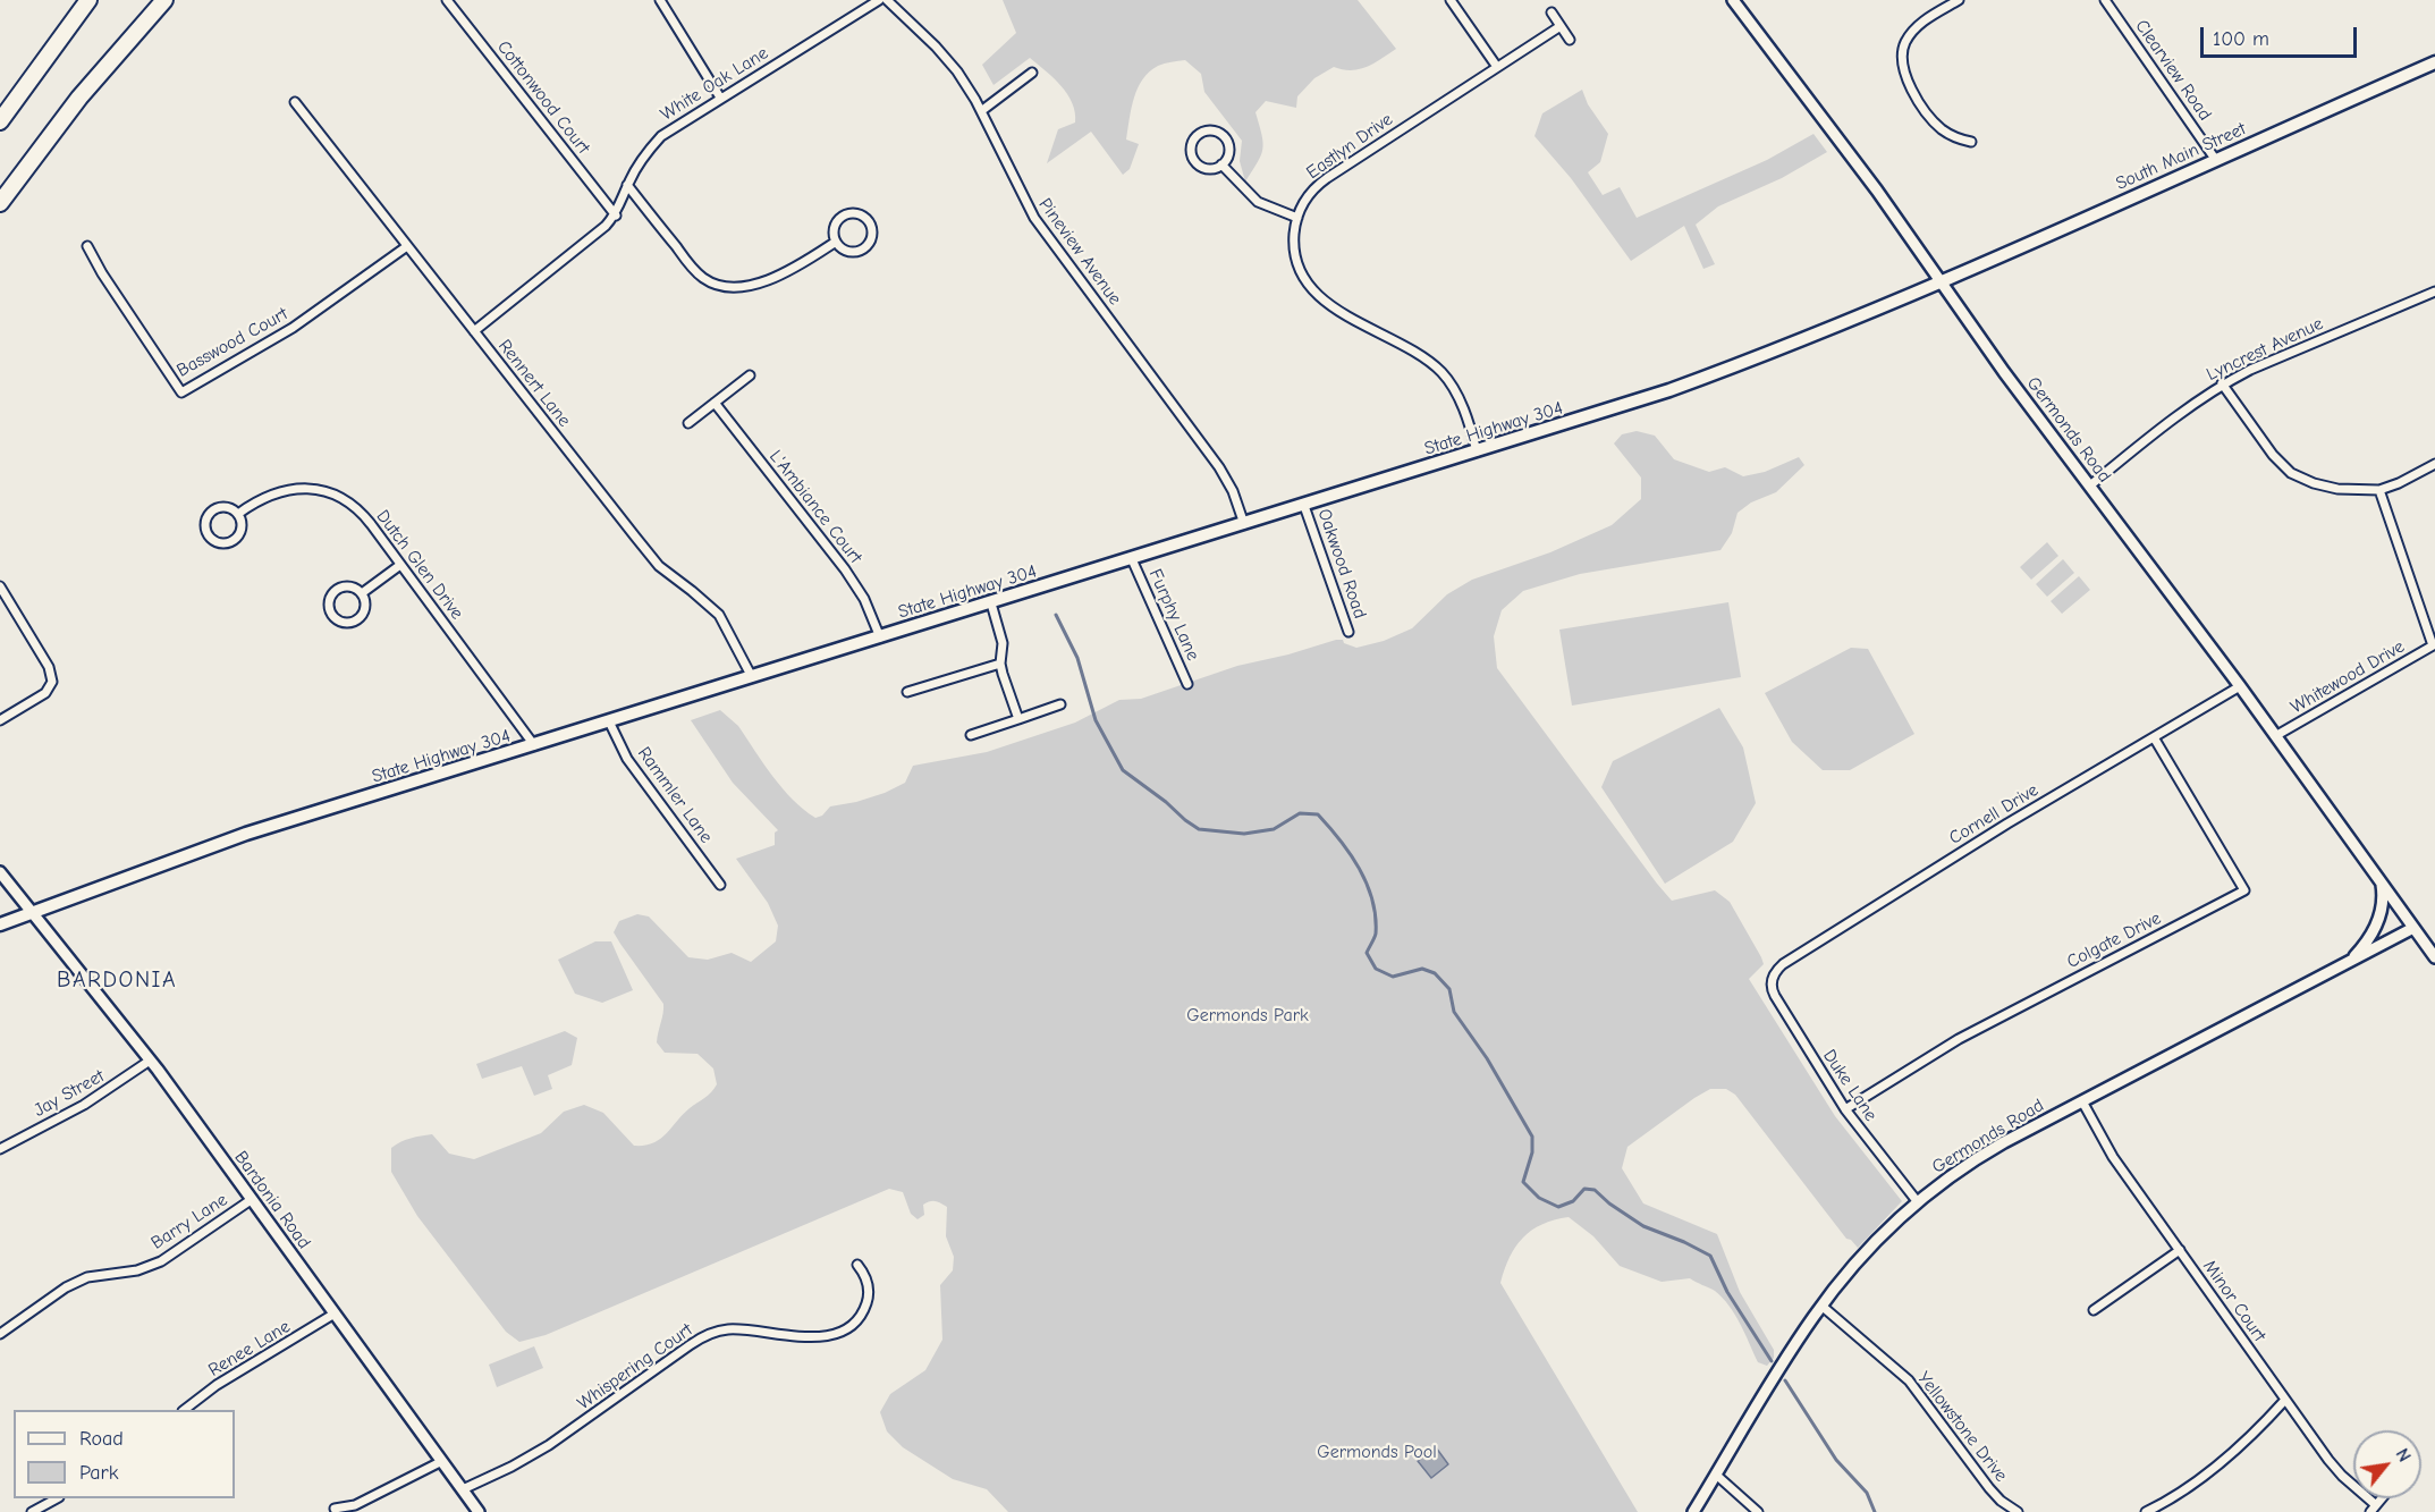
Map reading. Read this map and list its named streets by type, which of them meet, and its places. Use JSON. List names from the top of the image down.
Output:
{
  "streets": {
    "main road": ["South Main Street", "State Highway 304"],
    "street": [
      "Clearview Road",
      "White Oak Lane",
      "Cottonwood Court",
      "Eastlyn Drive",
      "Pineview Avenue",
      "Basswood Court",
      "Lyncrest Avenue",
      "Rennert Lane",
      "Germonds Road",
      "L'Ambiance Court",
      "Oakwood Road",
      "Dutch Glen Drive",
      "Furphy Lane",
      "Whitewood Drive",
      "Rammler Lane",
      "Cornell Drive",
      "Colgate Drive",
      "Duke Lane",
      "Jay Street",
      "Bardonia Road",
      "Barry Lane",
      "Minor Court",
      "Renee Lane",
      "Whispering Court",
      "Yellowstone Drive"
    ]
  },
  "crossings": [
    ["Clearview Road", "South Main Street"],
    ["White Oak Lane", "Cottonwood Court"],
    ["White Oak Lane", "Rennert Lane"],
    ["Eastlyn Drive", "State Highway 304"],
    ["South Main Street", "State Highway 304"],
    ["South Main Street", "Germonds Road"],
    ["Pineview Avenue", "State Highway 304"],
    ["Basswood Court", "Rennert Lane"],
    ["Lyncrest Avenue", "Germonds Road"],
    ["Rennert Lane", "State Highway 304"],
    ["State Highway 304", "Germonds Road"],
    ["State Highway 304", "L'Ambiance Court"],
    ["State Highway 304", "Oakwood Road"],
    ["State Highway 304", "Dutch Glen Drive"],
    ["State Highway 304", "Furphy Lane"],
    ["State Highway 304", "Rammler Lane"],
    ["State Highway 304", "Bardonia Road"],
    ["Germonds Road", "Whitewood Drive"],
    ["Germonds Road", "Cornell Drive"],
    ["Germonds Road", "Duke Lane"],
    ["Germonds Road", "Minor Court"],
    ["Germonds Road", "Yellowstone Drive"],
    ["Cornell Drive", "Colgate Drive"],
    ["Cornell Drive", "Duke Lane"],
    ["Colgate Drive", "Duke Lane"],
    ["Jay Street", "Bardonia Road"],
    ["Bardonia Road", "Barry Lane"],
    ["Bardonia Road", "Renee Lane"],
    ["Bardonia Road", "Whispering Court"]
  ],
  "districts": ["BARDONIA"],
  "parks": ["Germonds Park", "Germonds Pool"],
  "legend": ["Road", "Park"],
  "scale_bar": "100 m",
  "north": "top right"
}
